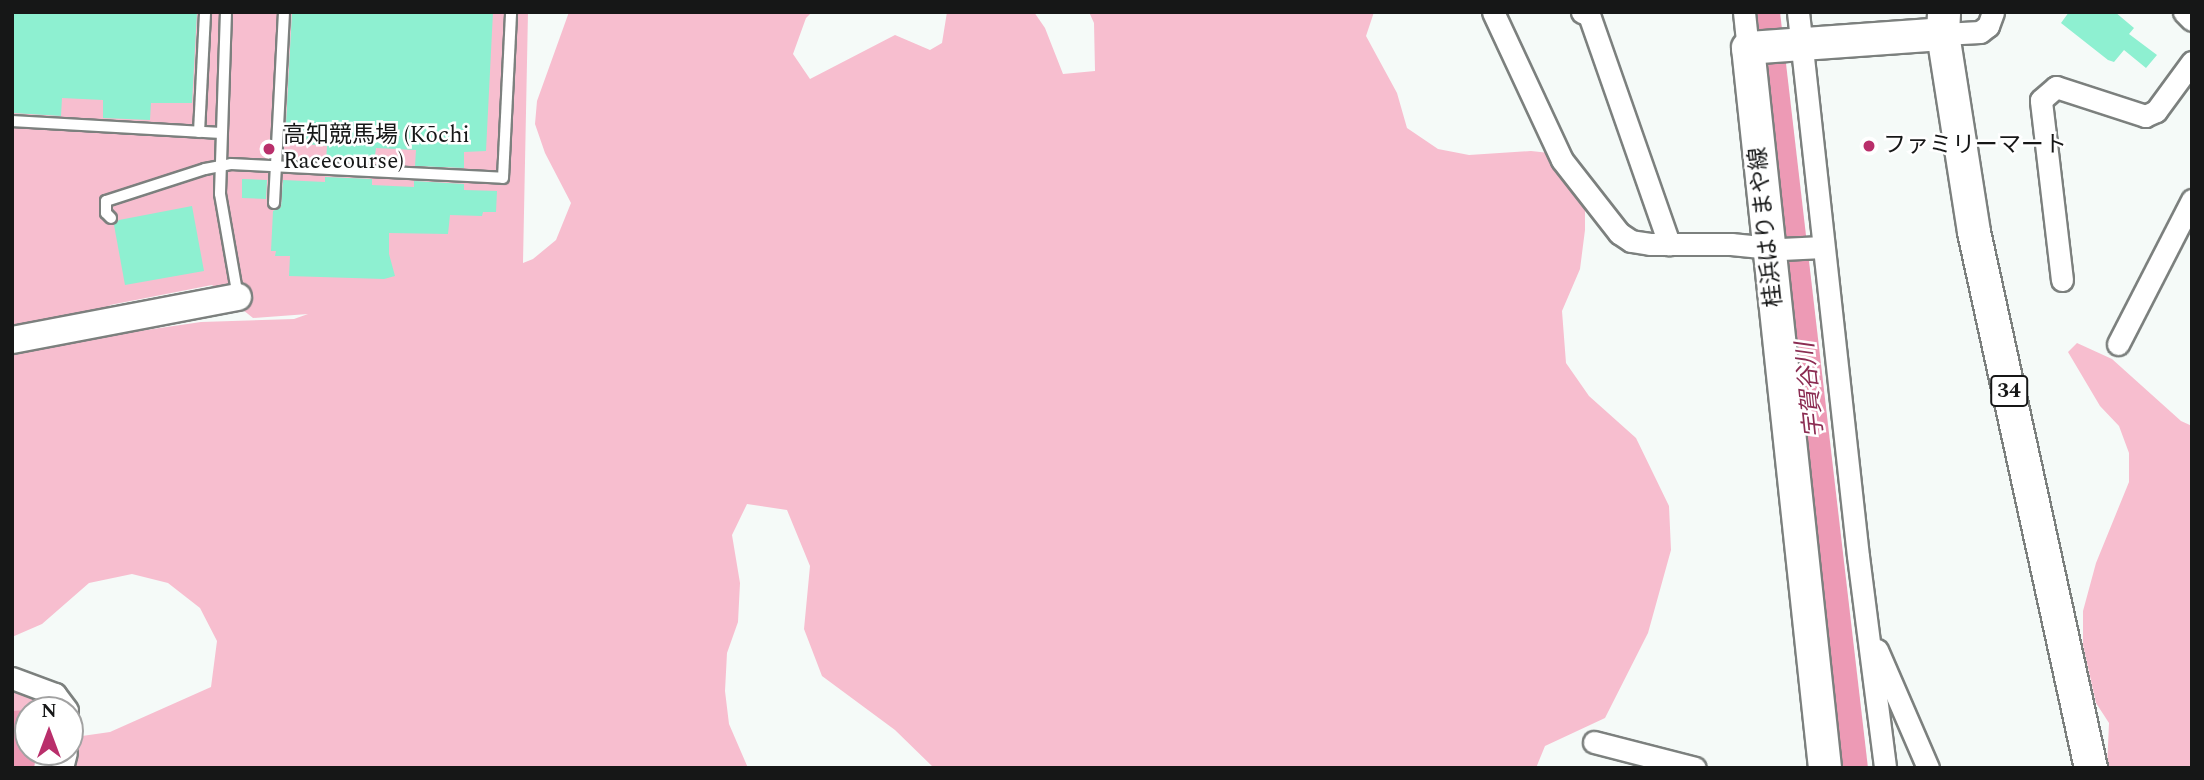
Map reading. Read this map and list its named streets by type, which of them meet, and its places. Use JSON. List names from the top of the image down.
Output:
{
  "streets": {
    "main road": ["桂浜はりまや線", "34"]
  },
  "water": ["宇賀谷川"],
  "places": ["ファミリーマート", "高知競馬場 (Kōchi Racecourse)"],
  "north": "top"
}
